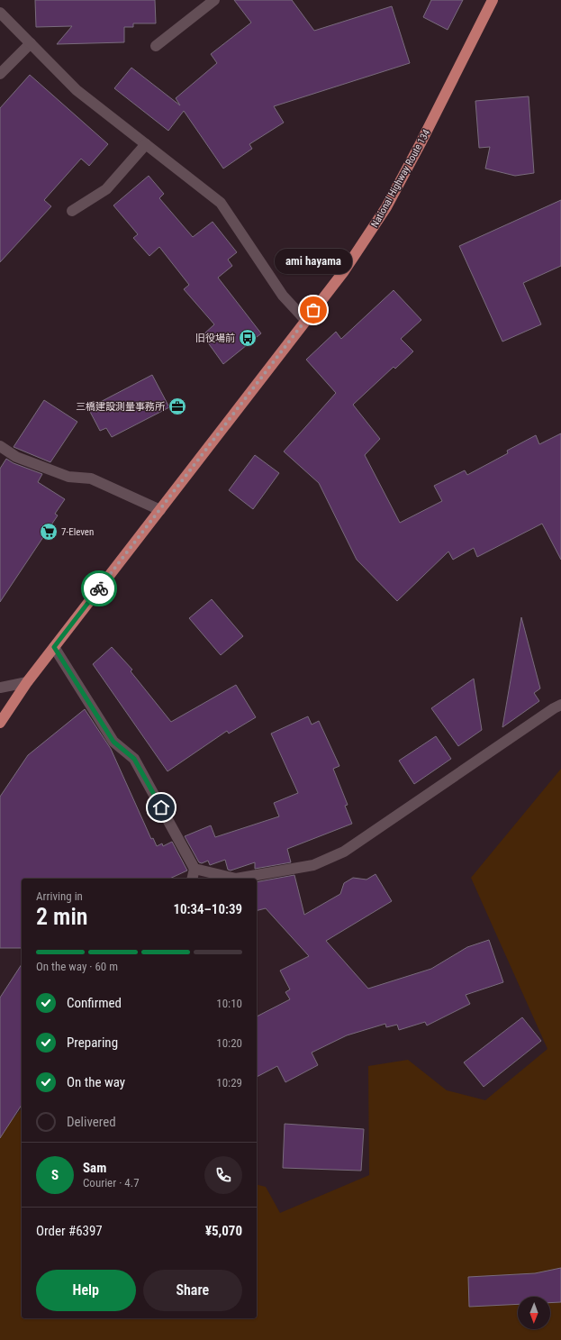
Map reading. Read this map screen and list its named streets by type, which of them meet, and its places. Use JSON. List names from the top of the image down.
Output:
{
  "streets": {
    "highway": ["National Highway Route 134"]
  },
  "places": {
    "other": ["ami hayama"],
    "bus stop": ["旧役場前"],
    "office": ["三橋建設測量事務所"],
    "supermarket": ["7-Eleven"]
  },
  "north": "bottom",
  "page": {
    "bubble": "ami hayama",
    "heading": ["2 min", "Arriving in", "10:34–10:39"],
    "panel": [
      "Sam",
      "Courier · 4.7",
      "Order #6397",
      "¥5,070"
    ],
    "bar": "On the way · 60 m",
    "list": [
      ["Confirmed", "10:10"],
      ["Preparing", "10:20"],
      ["On the way", "10:29"],
      "Delivered"
    ],
    "round": "S",
    "buttons": ["Help", "Share"]
  }
}
